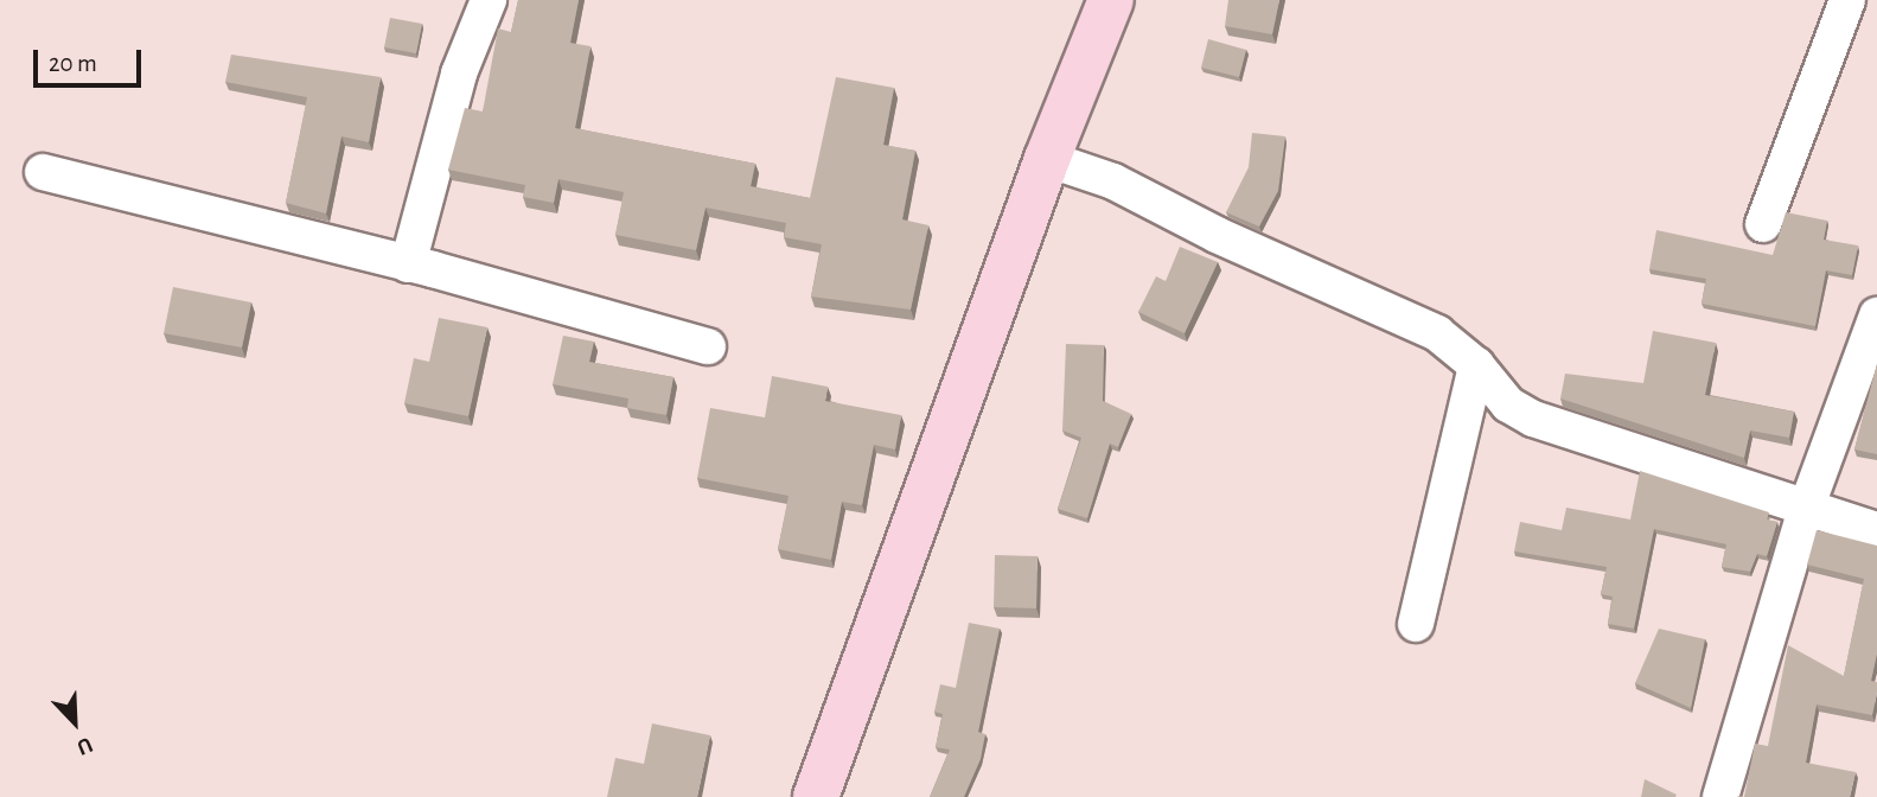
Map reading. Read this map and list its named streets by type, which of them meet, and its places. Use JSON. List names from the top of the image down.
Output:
{
  "scale_bar": "20 m",
  "north": "bottom right"
}
